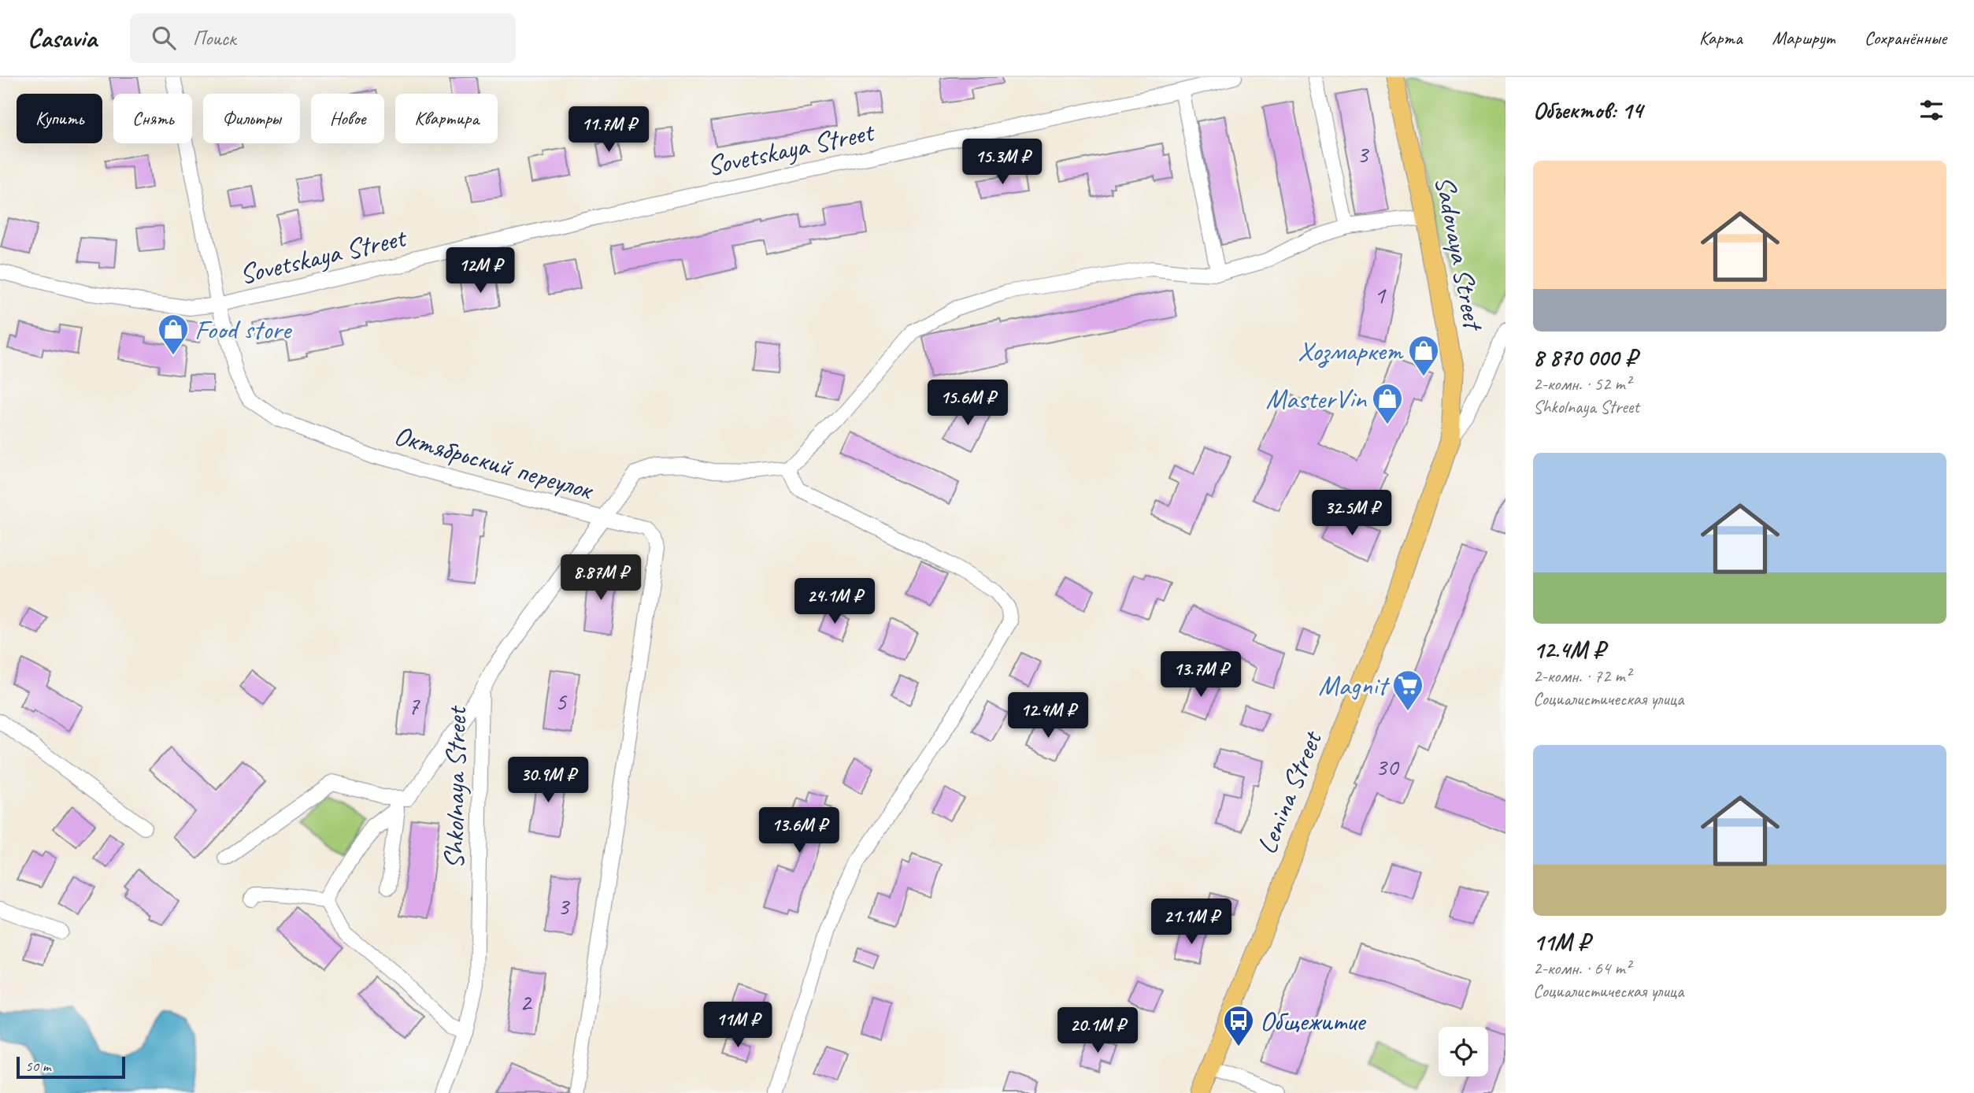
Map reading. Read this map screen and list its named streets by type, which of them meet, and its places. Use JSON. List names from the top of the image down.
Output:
{
  "streets": {
    "main road": ["Sadovaya Street", "Lenina Street"],
    "street": ["Sovetskaya Street", "Октябрьский переулок", "Shkolnaya Street"]
  },
  "crossings": [
    ["Sovetskaya Street", "Октябрьский переулок"],
    ["Sadovaya Street", "Lenina Street"],
    ["Октябрьский переулок", "Shkolnaya Street"]
  ],
  "places": {
    "shop": ["Food store", "Хозмаркет", "MasterVin"],
    "supermarket": ["Magnit"],
    "bus stop": ["Общежитие"]
  },
  "house_numbers": [
    "3",
    "1",
    "5",
    "7",
    "30",
    "3",
    "2"
  ],
  "scale_bar": "50 m",
  "page": {
    "header": "Casavia",
    "search": "Поиск",
    "nav": ["Карта", "Маршрут", "Сохранённые"],
    "heading": "Объектов: 14",
    "chip": [
      "Купить",
      "Снять",
      "Фильтры",
      "Новое",
      "Квартира"
    ],
    "price": [
      "11.7M ₽",
      "15.3M ₽",
      "12M ₽",
      "15.6M ₽",
      "32.5M ₽",
      "8.87M ₽",
      "24.1M ₽",
      "13.7M ₽",
      "12.4M ₽",
      "30.9M ₽",
      "13.6M ₽",
      "21.1M ₽",
      "11M ₽",
      "20.1M ₽"
    ],
    "list": [
      {
        "name": "8 870 000 ₽",
        "note": "2-комн. · 52 m² · Shkolnaya Street"
      },
      {
        "name": "12.4M ₽",
        "note": "2-комн. · 72 m² · Социалистическая улица"
      },
      {
        "name": "11M ₽",
        "note": "2-комн. · 64 m² · Социалистическая улица"
      }
    ],
    "scale": "50 m"
  }
}
